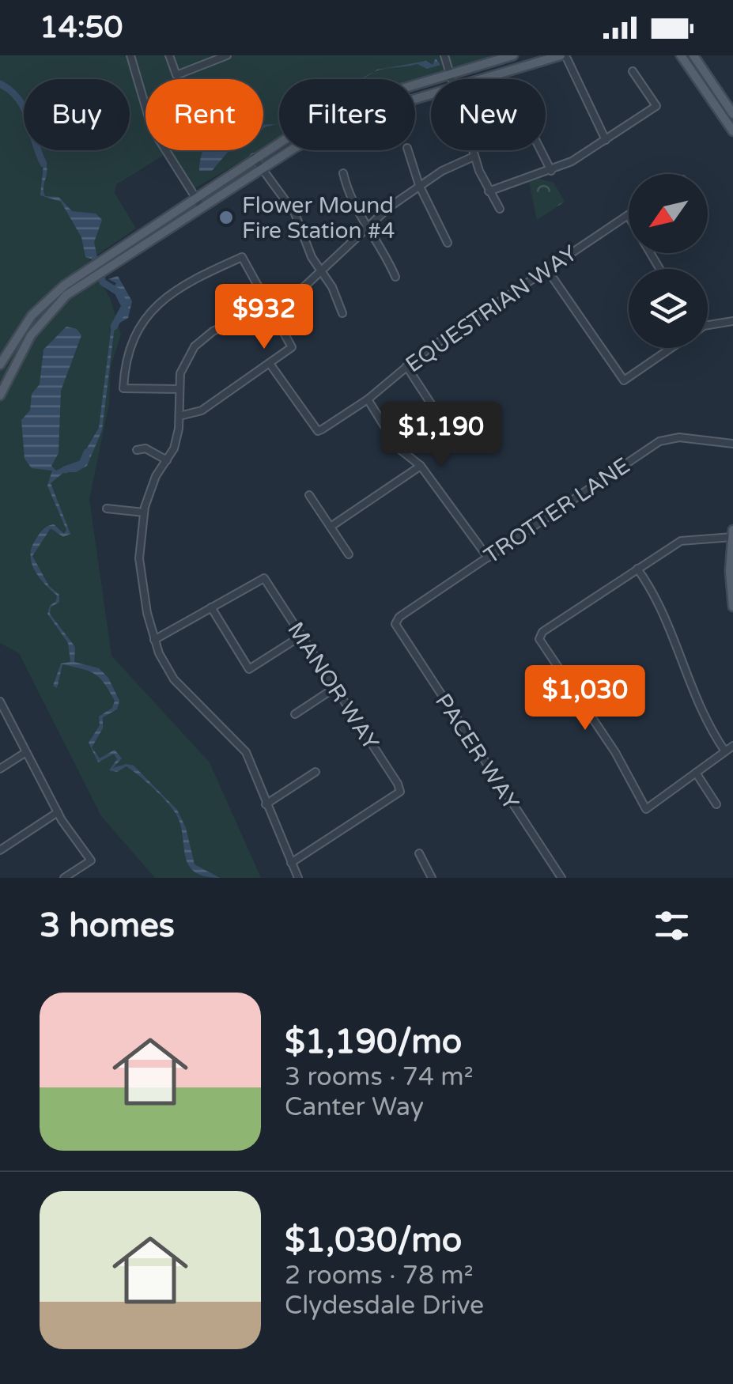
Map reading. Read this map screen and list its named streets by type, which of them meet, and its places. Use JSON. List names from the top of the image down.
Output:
{
  "streets": {
    "street": [
      "EQUESTRIAN WAY",
      "TROTTER LANE",
      "MANOR WAY",
      "PACER WAY"
    ]
  },
  "crossings": [
    ["TROTTER LANE", "PACER WAY"]
  ],
  "places": ["Flower Mound Fire Station #4"],
  "north": "bottom left",
  "page": {
    "status": "14:50",
    "chip": [
      "Buy",
      "Rent",
      "Filters",
      "New"
    ],
    "price": ["$932", "$1,190", "$1,030"],
    "heading": "3 homes",
    "list": [
      {
        "name": "$1,190/mo",
        "note": "3 rooms · 74 m² · Canter Way"
      },
      {
        "name": "$1,030/mo",
        "note": "2 rooms · 78 m² · Clydesdale Drive"
      }
    ]
  }
}
